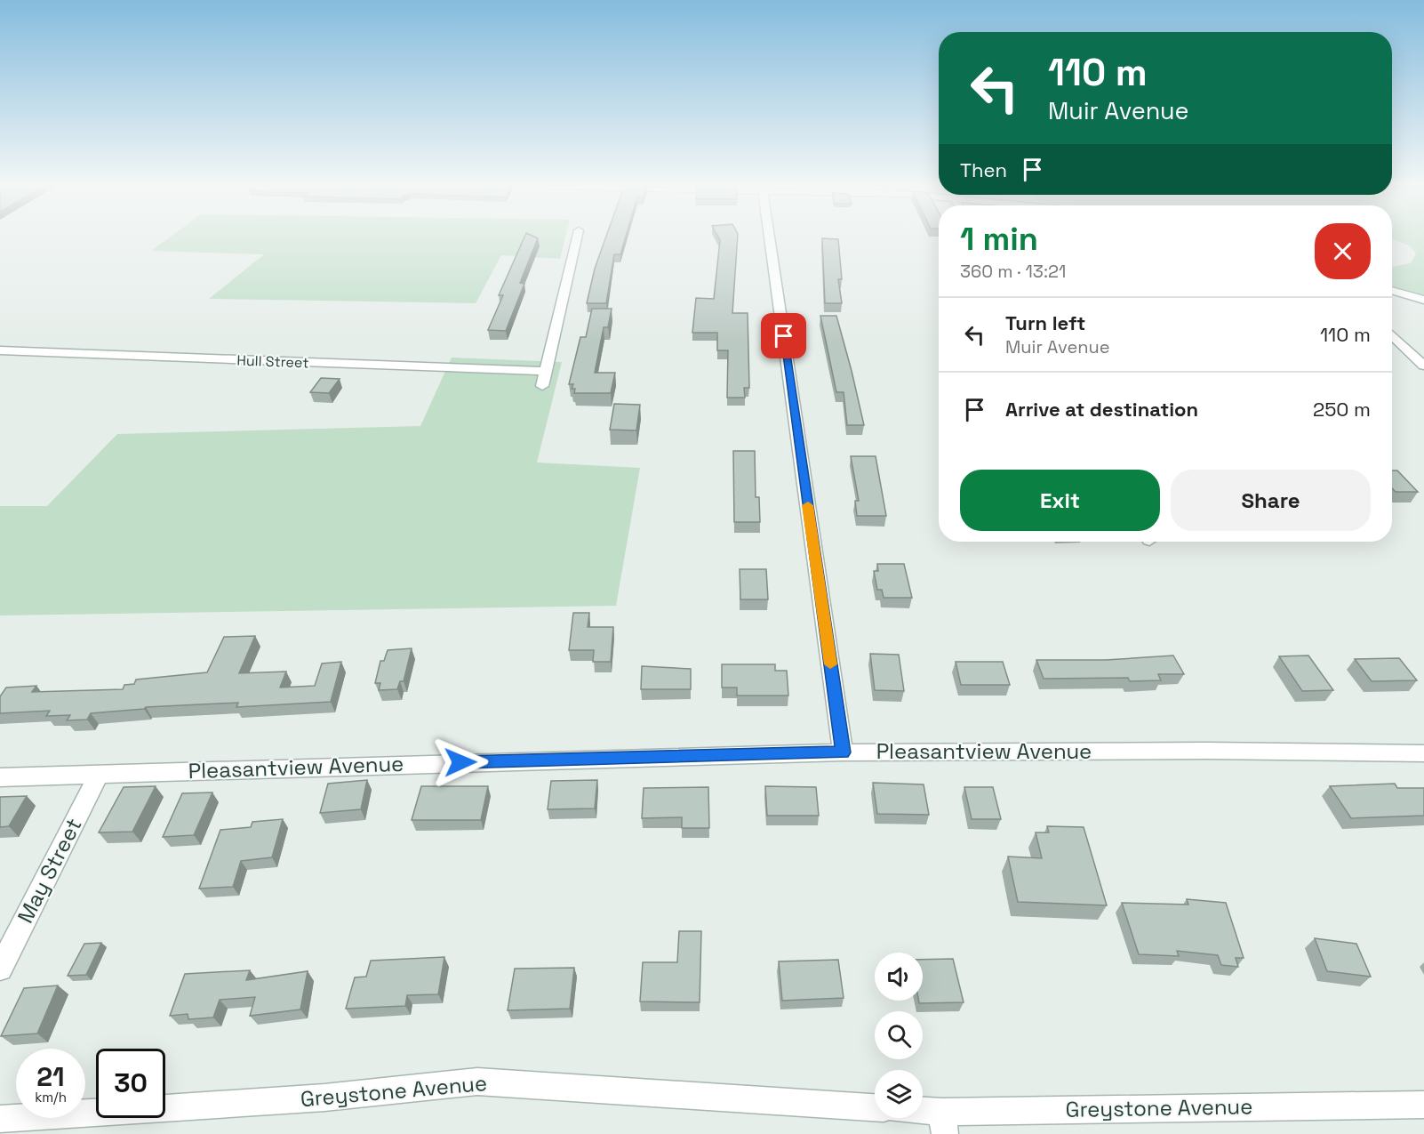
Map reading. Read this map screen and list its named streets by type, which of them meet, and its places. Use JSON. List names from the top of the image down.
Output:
{
  "streets": {
    "street": [
      "Hull Street",
      "Pleasantview Avenue",
      "May Street",
      "Greystone Avenue"
    ]
  },
  "crossings": [
    ["Pleasantview Avenue", "May Street"]
  ],
  "page": {
    "turn": ["110 m", "Muir Avenue"],
    "then": "Then",
    "heading": ["1 min", "360 m · 13:21"],
    "list": [
      {
        "name": "Turn left",
        "note": "Muir Avenue",
        "value": "110 m"
      },
      {
        "name": "Arrive at destination",
        "value": "250 m"
      }
    ],
    "buttons": ["Exit", "Share"],
    "speed": "21 km/h",
    "limit": "30"
  }
}
